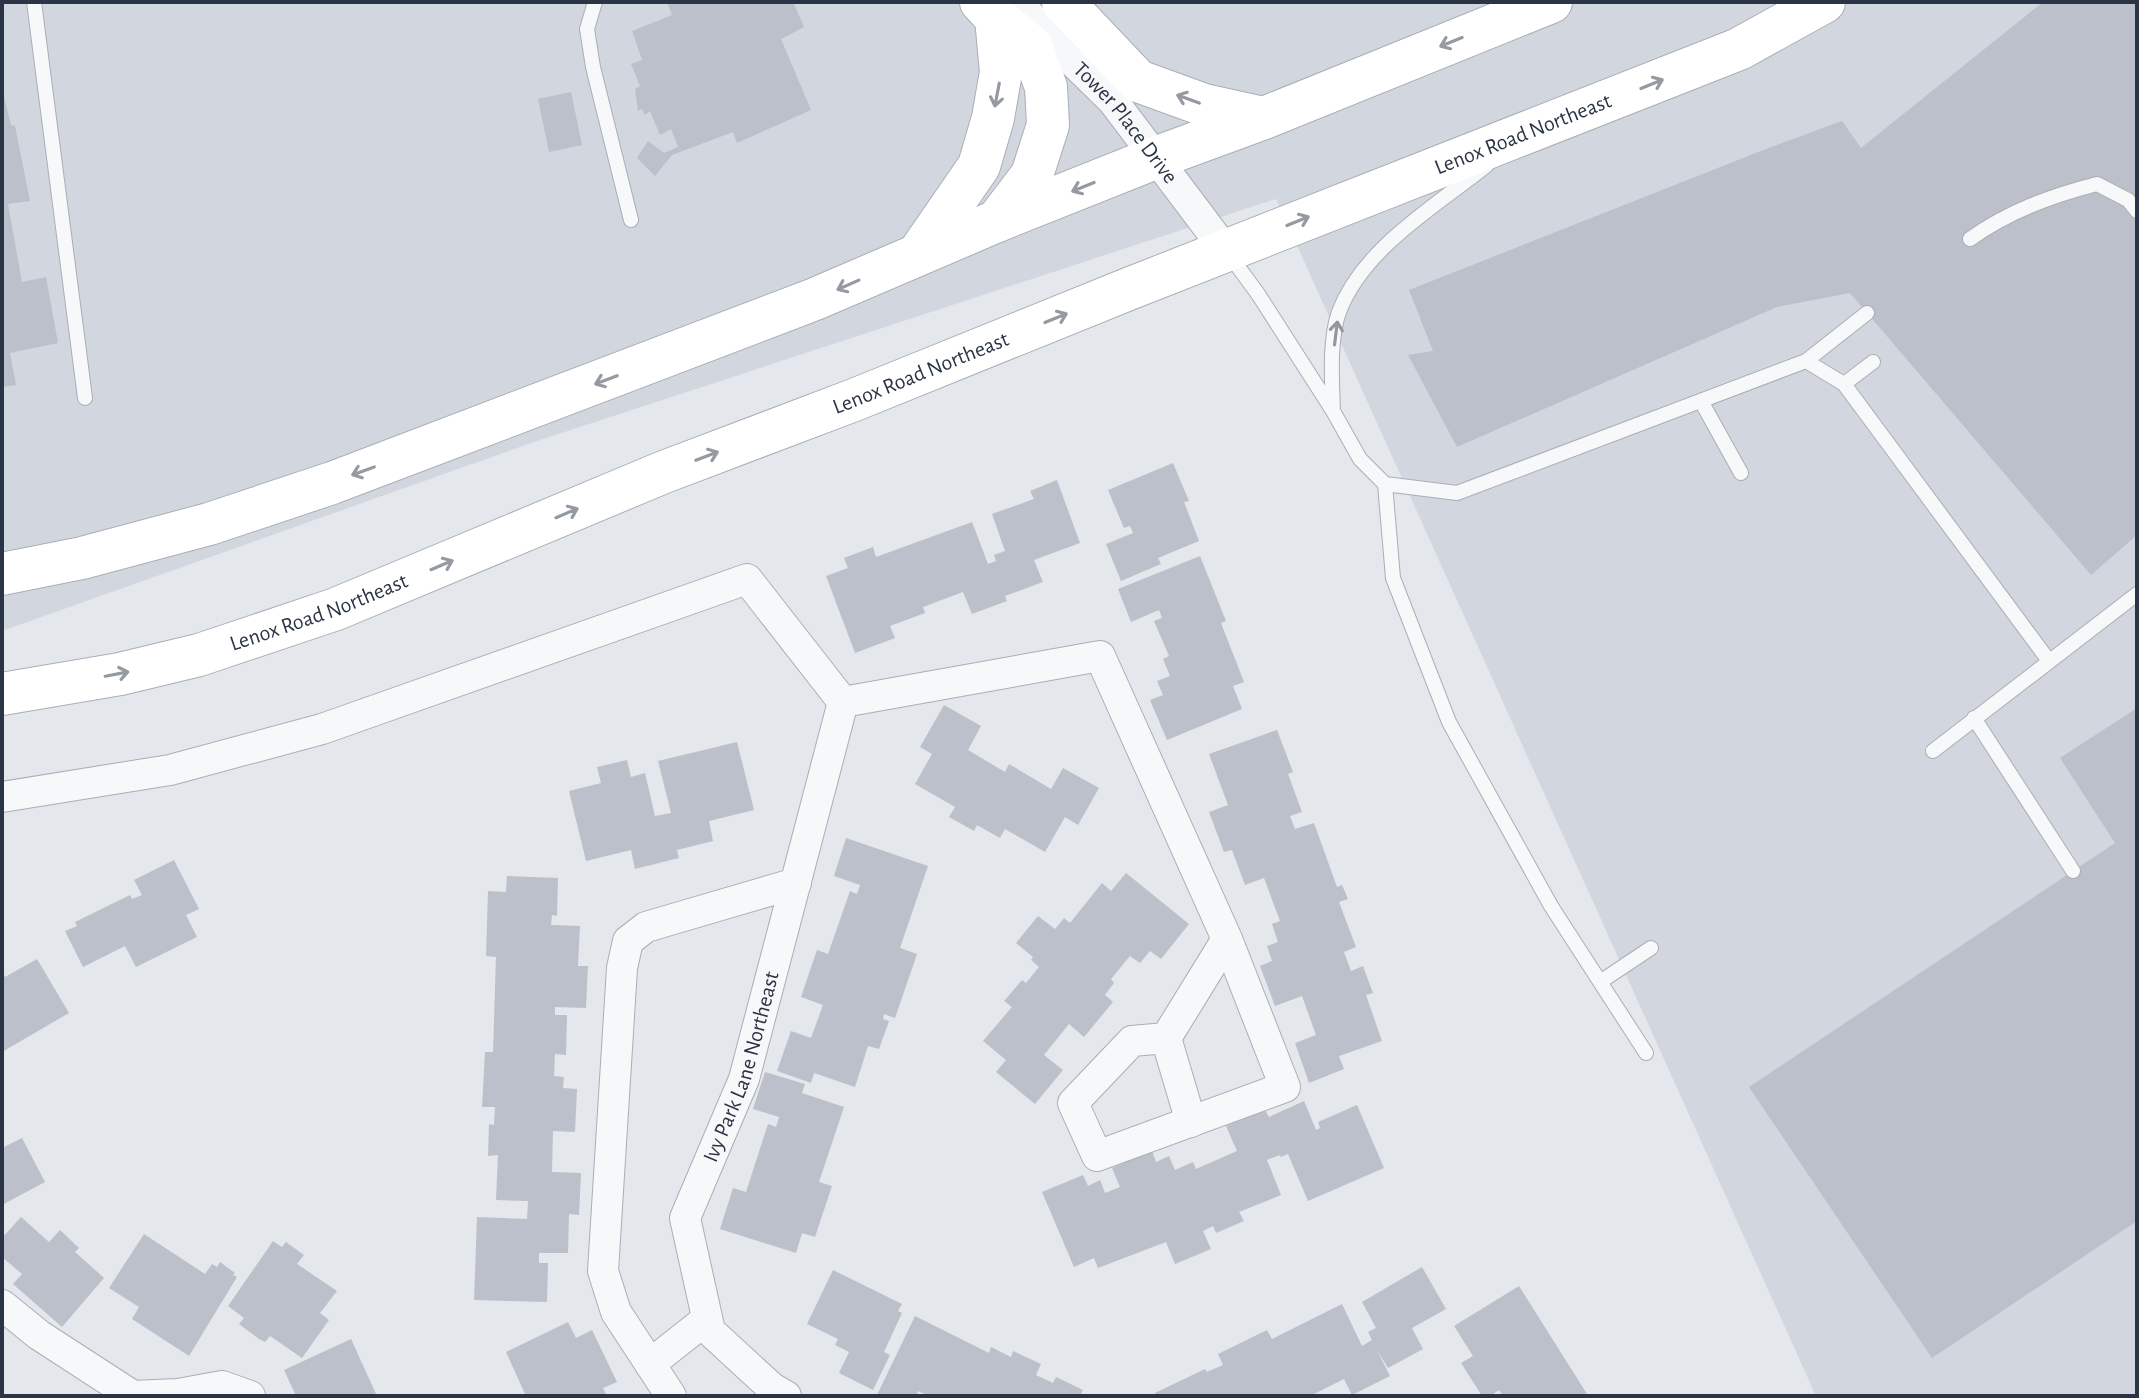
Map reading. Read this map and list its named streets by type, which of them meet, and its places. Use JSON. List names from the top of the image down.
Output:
{
  "streets": {
    "main road": ["Lenox Road Northeast"],
    "street": ["Tower Place Drive", "Ivy Park Lane Northeast"]
  },
  "crossings": [
    ["Tower Place Drive", "Lenox Road Northeast"]
  ]
}
